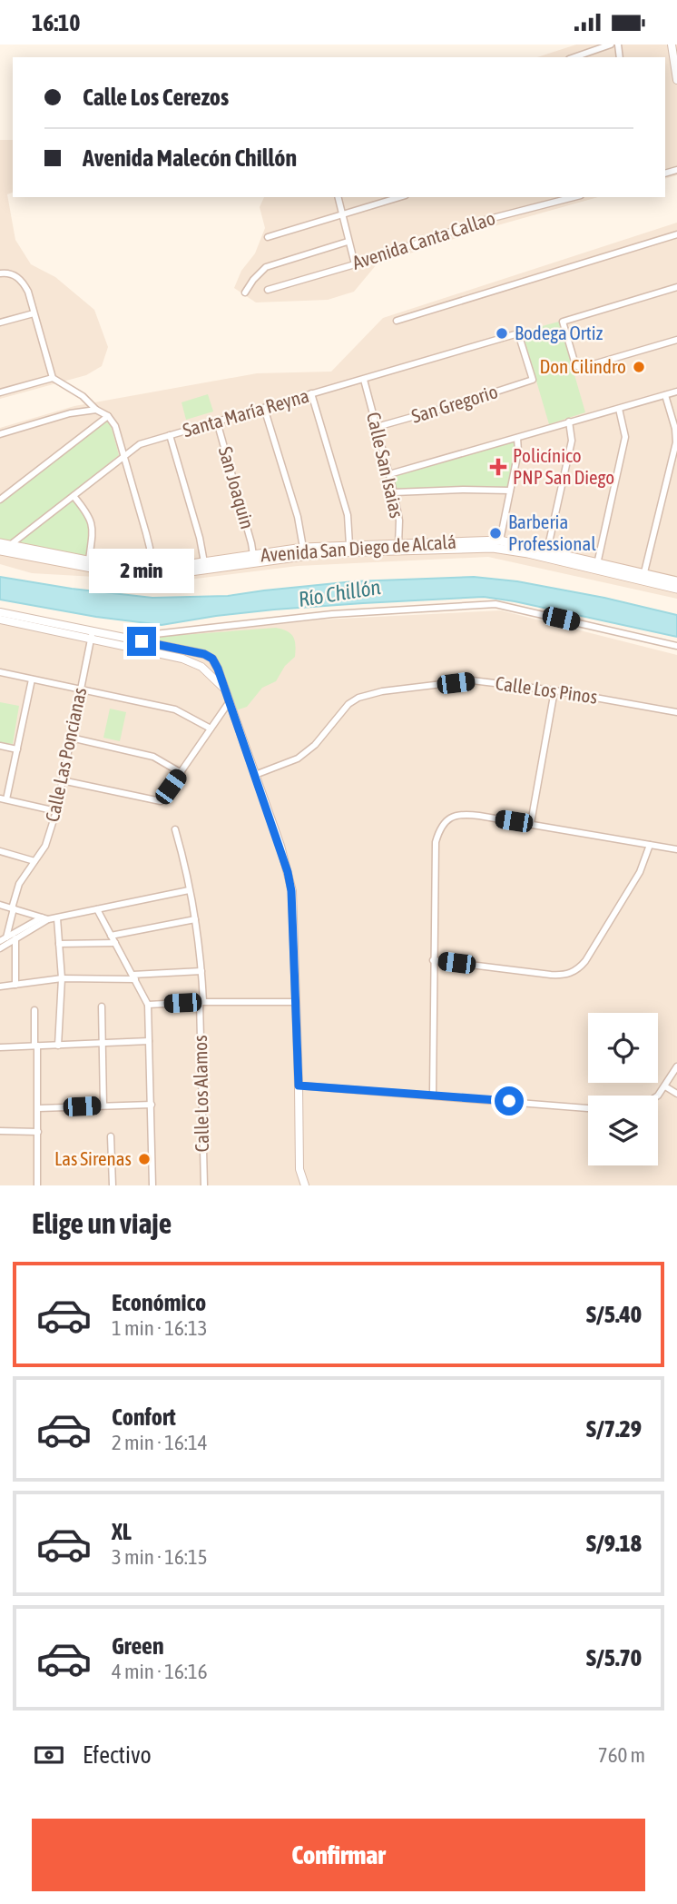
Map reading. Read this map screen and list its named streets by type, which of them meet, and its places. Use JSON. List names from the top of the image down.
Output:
{
  "streets": {
    "main road": ["Avenida San Diego de Alcalá"],
    "street": [
      "Avenida Canta Callao",
      "San Gregorio",
      "Santa María Reyna",
      "Calle San Isaias",
      "San Joaquin",
      "Calle Los Pinos",
      "Calle Las Poncianas",
      "Calle Los Alamos"
    ]
  },
  "crossings": [
    ["San Gregorio", "Santa María Reyna"],
    ["San Gregorio", "Calle San Isaias"],
    ["Santa María Reyna", "Calle San Isaias"],
    ["Santa María Reyna", "San Joaquin"],
    ["Santa María Reyna", "Avenida San Diego de Alcalá"],
    ["Calle San Isaias", "Avenida San Diego de Alcalá"],
    ["San Joaquin", "Avenida San Diego de Alcalá"]
  ],
  "water": ["Río Chillón"],
  "places": {
    "other": [
      "Bodega Ortiz",
      "Don Cilindro",
      "Barberia Professional",
      "Las Sirenas"
    ],
    "health": ["Policínico PNP San Diego"]
  },
  "page": {
    "status": "16:10",
    "banner": ["Calle Los Cerezos", "Avenida Malecón Chillón"],
    "bubble": "2 min",
    "heading": "Elige un viaje",
    "list": [
      {
        "name": "Económico",
        "note": "1 min · 16:13",
        "value": "S/5.40"
      },
      {
        "name": "Confort",
        "note": "2 min · 16:14",
        "value": "S/7.29"
      },
      {
        "name": "XL",
        "note": "3 min · 16:15",
        "value": "S/9.18"
      },
      {
        "name": "Green",
        "note": "4 min · 16:16",
        "value": "S/5.70"
      }
    ],
    "pay": ["Efectivo", "760 m"],
    "buttons": "Confirmar"
  }
}
